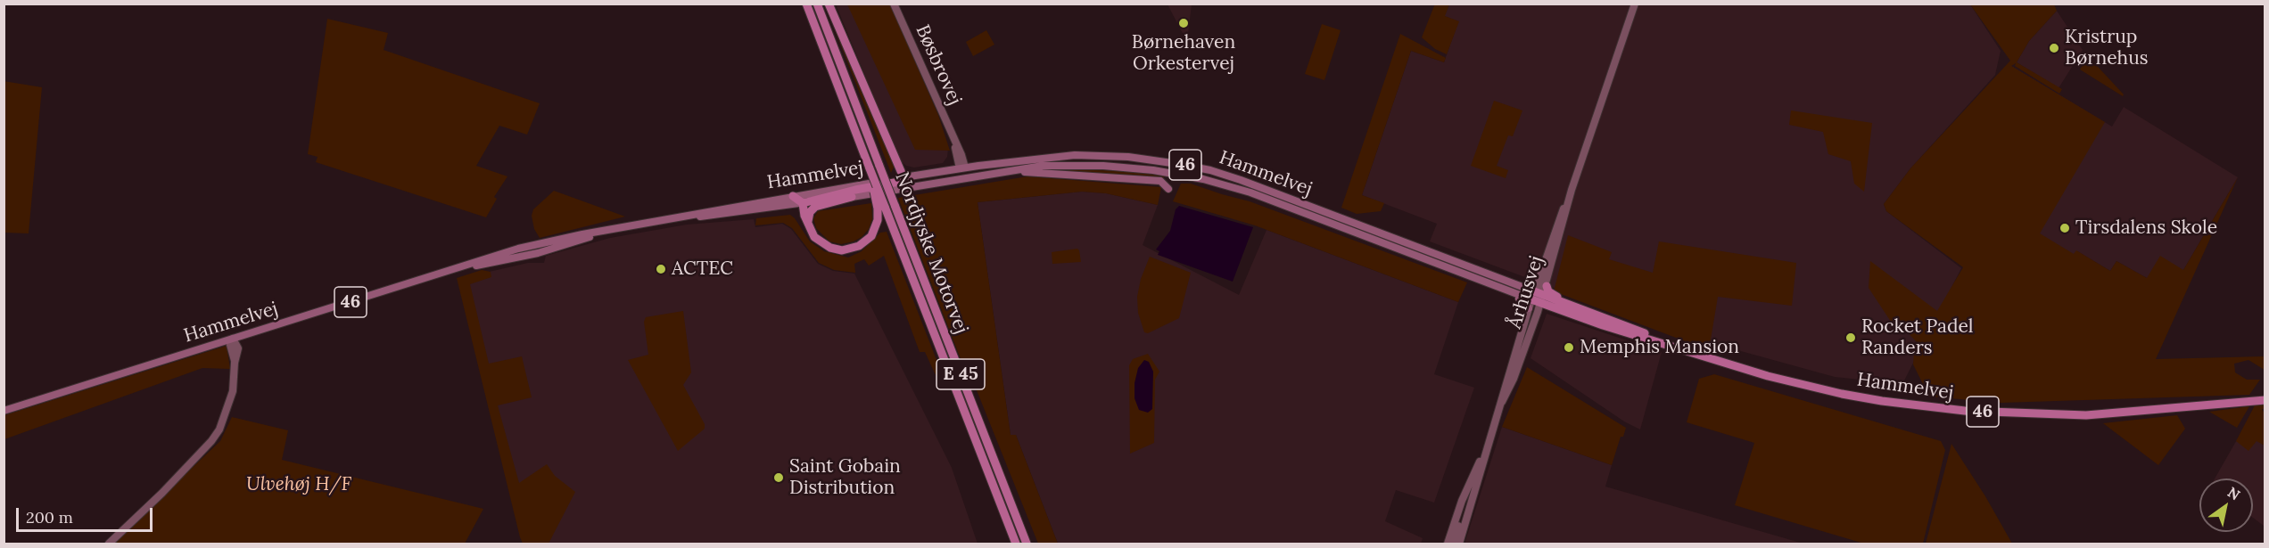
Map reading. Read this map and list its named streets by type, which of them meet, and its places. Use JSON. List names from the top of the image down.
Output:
{
  "streets": {
    "highway": [
      "46",
      "Hammelvej",
      "Nordjyske Motorvej",
      "E 45"
    ],
    "main road": ["Bøsbrovej", "Århusvej"]
  },
  "crossings": [
    ["Bøsbrovej", "Hammelvej"],
    ["Hammelvej", "Århusvej"]
  ],
  "parks": ["Ulvehøj H/F"],
  "places": [
    "Børnehaven Orkestervej",
    "Kristrup Børnehus",
    "Tirsdalens Skole",
    "ACTEC",
    "Rocket Padel Randers",
    "Memphis Mansion",
    "Saint Gobain Distribution"
  ],
  "scale_bar": "200 m",
  "north": "top right"
}
